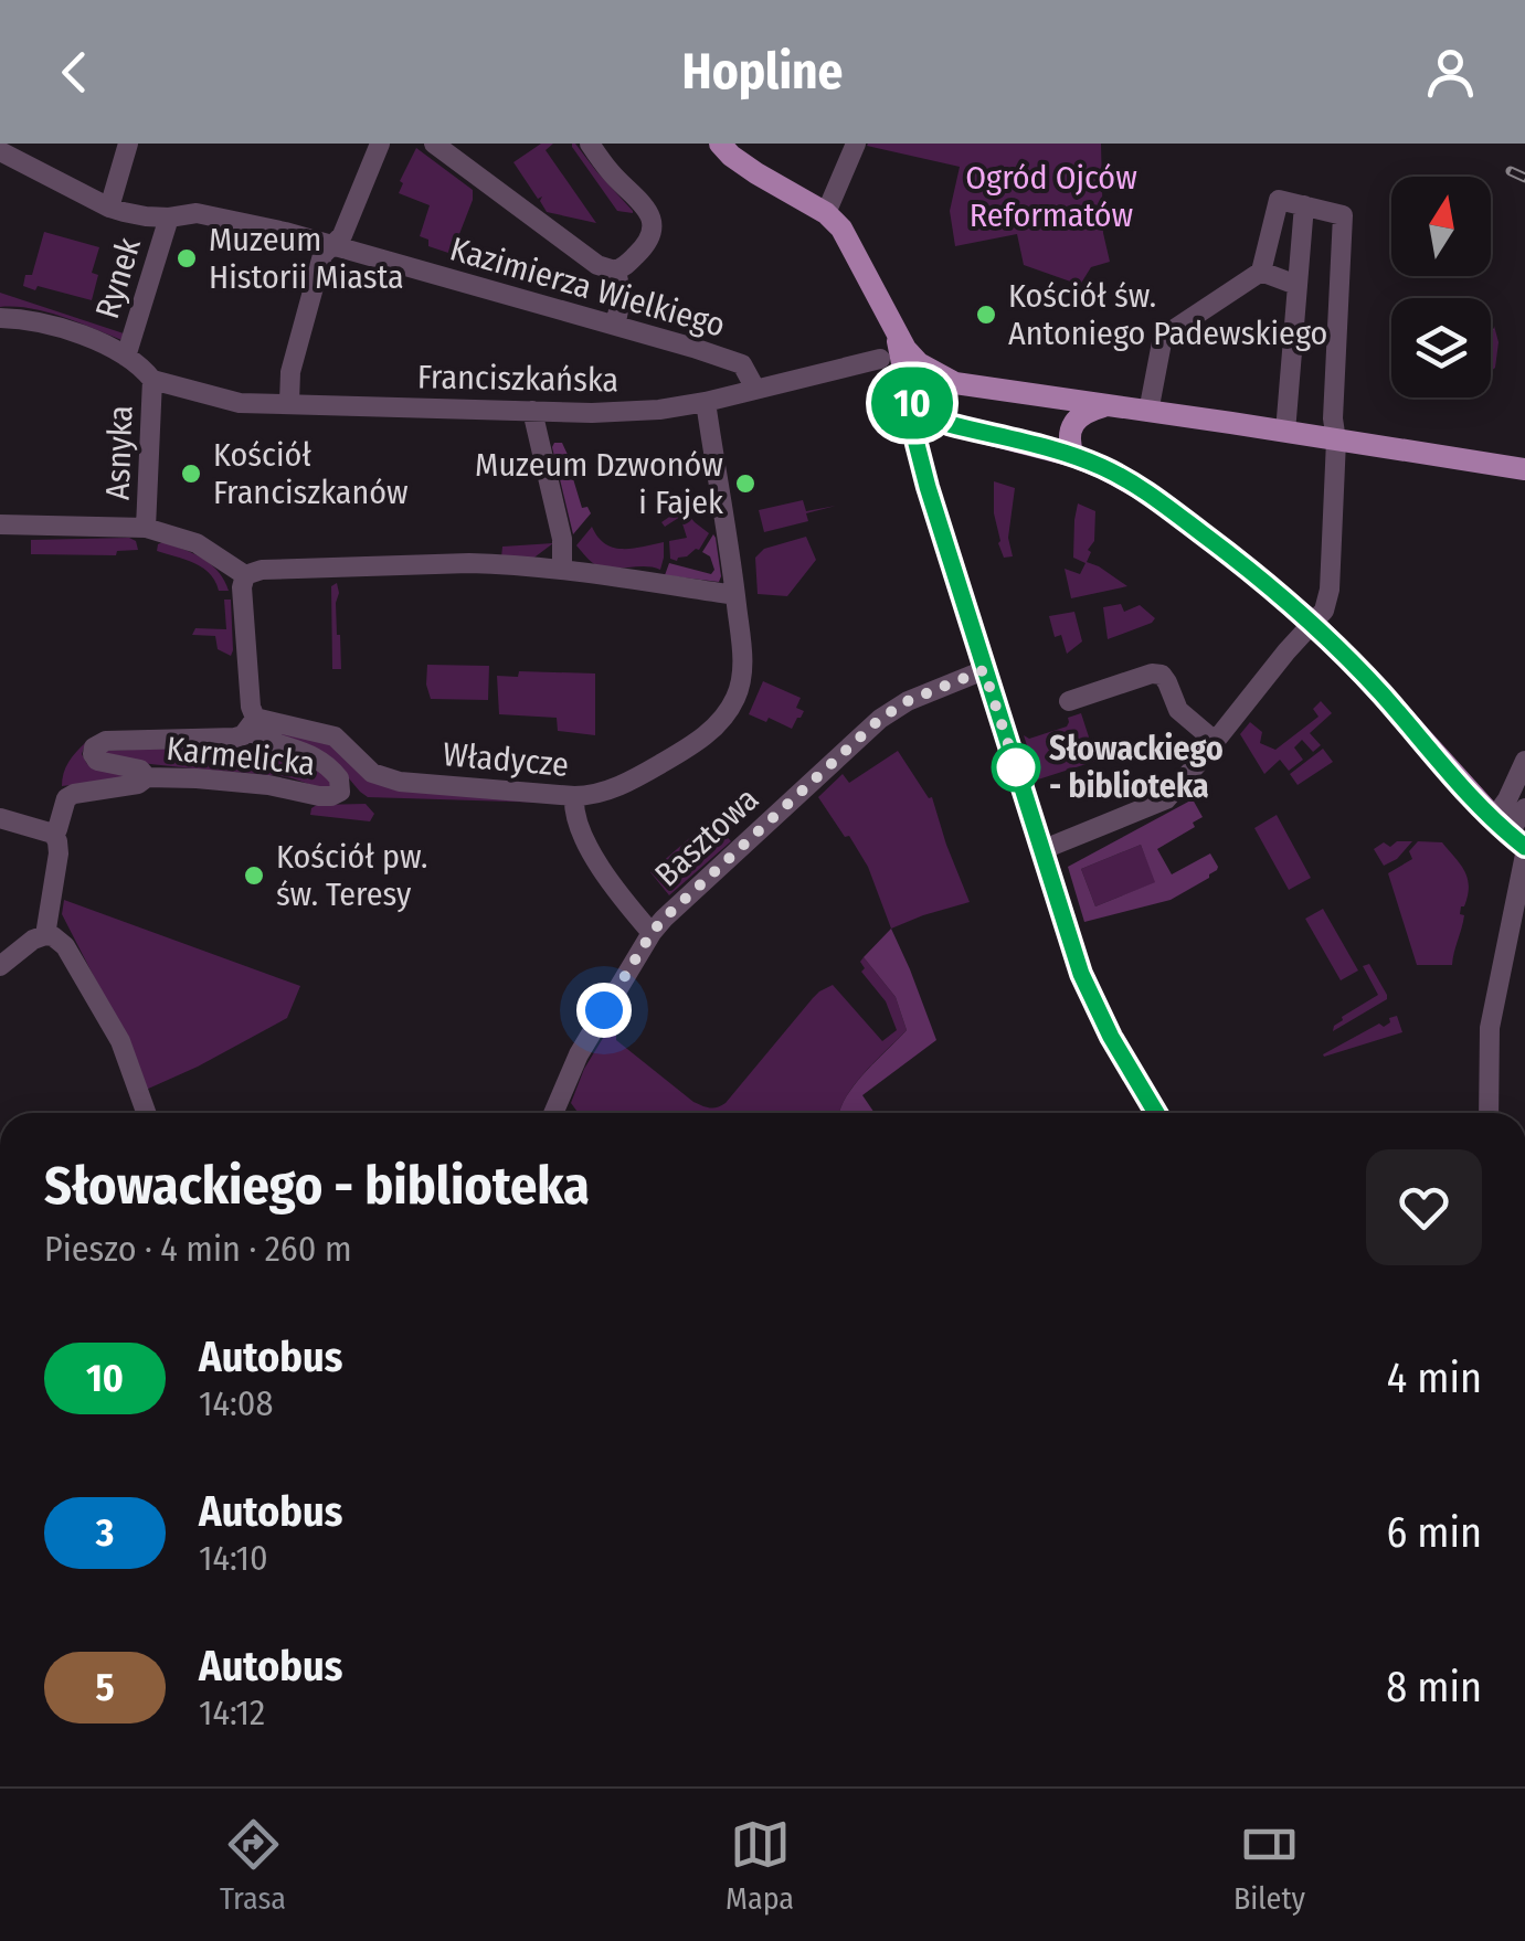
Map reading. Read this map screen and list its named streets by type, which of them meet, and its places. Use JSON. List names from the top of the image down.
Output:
{
  "streets": {
    "street": [
      "Rynek",
      "Kazimierza Wielkiego",
      "Franciszkańska",
      "Asnyka",
      "Karmelicka",
      "Władycze",
      "Basztowa"
    ]
  },
  "crossings": [
    ["Rynek", "Kazimierza Wielkiego"],
    ["Rynek", "Franciszkańska"],
    ["Rynek", "Asnyka"],
    ["Kazimierza Wielkiego", "Franciszkańska"],
    ["Franciszkańska", "Asnyka"],
    ["Franciszkańska", "Władycze"],
    ["Karmelicka", "Władycze"]
  ],
  "parks": ["Ogród Ojców Reformatów"],
  "places": [
    "Muzeum Historii Miasta",
    "Kościół św. Antoniego Padewskiego",
    "Kościół Franciszkanów",
    "Muzeum Dzwonów i Fajek",
    "Słowackiego - biblioteka",
    "Kościół pw. św. Teresy"
  ],
  "lines": ["bus line 10"],
  "north": "top",
  "page": {
    "header": "Hopline",
    "on_map": "10",
    "heading": ["Słowackiego - biblioteka", "Pieszo · 4 min · 260 m"],
    "list": [
      {
        "mark": "10",
        "name": "Autobus",
        "note": "14:08",
        "value": "4 min"
      },
      {
        "mark": "3",
        "name": "Autobus",
        "note": "14:10",
        "value": "6 min"
      },
      {
        "mark": "5",
        "name": "Autobus",
        "note": "14:12",
        "value": "8 min"
      }
    ],
    "tabs": ["Trasa", "Mapa", "Bilety"]
  }
}
